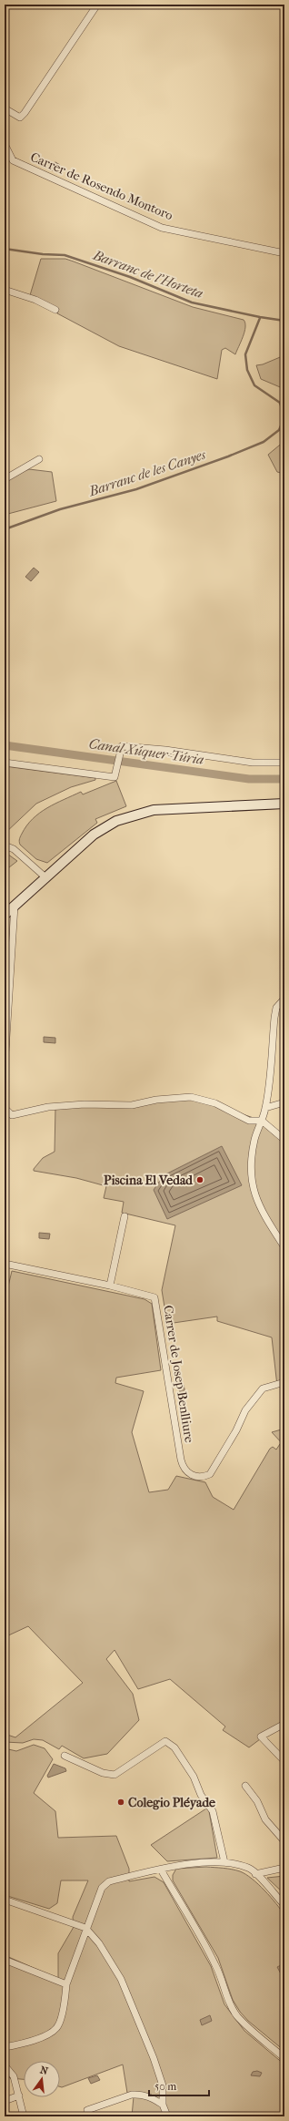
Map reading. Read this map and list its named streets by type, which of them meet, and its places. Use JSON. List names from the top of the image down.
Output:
{
  "streets": {
    "street": ["Carrer de Rosendo Montoro", "Carrer de Josep Benlliure"]
  },
  "water": ["Barranc de l'Horteta", "Barranc de les Canyes", "Canal Xúquer-Túria"],
  "places": ["Piscina El Vedad", "Colegio Pléyade"],
  "scale_bar": "50 m",
  "north": "top"
}
